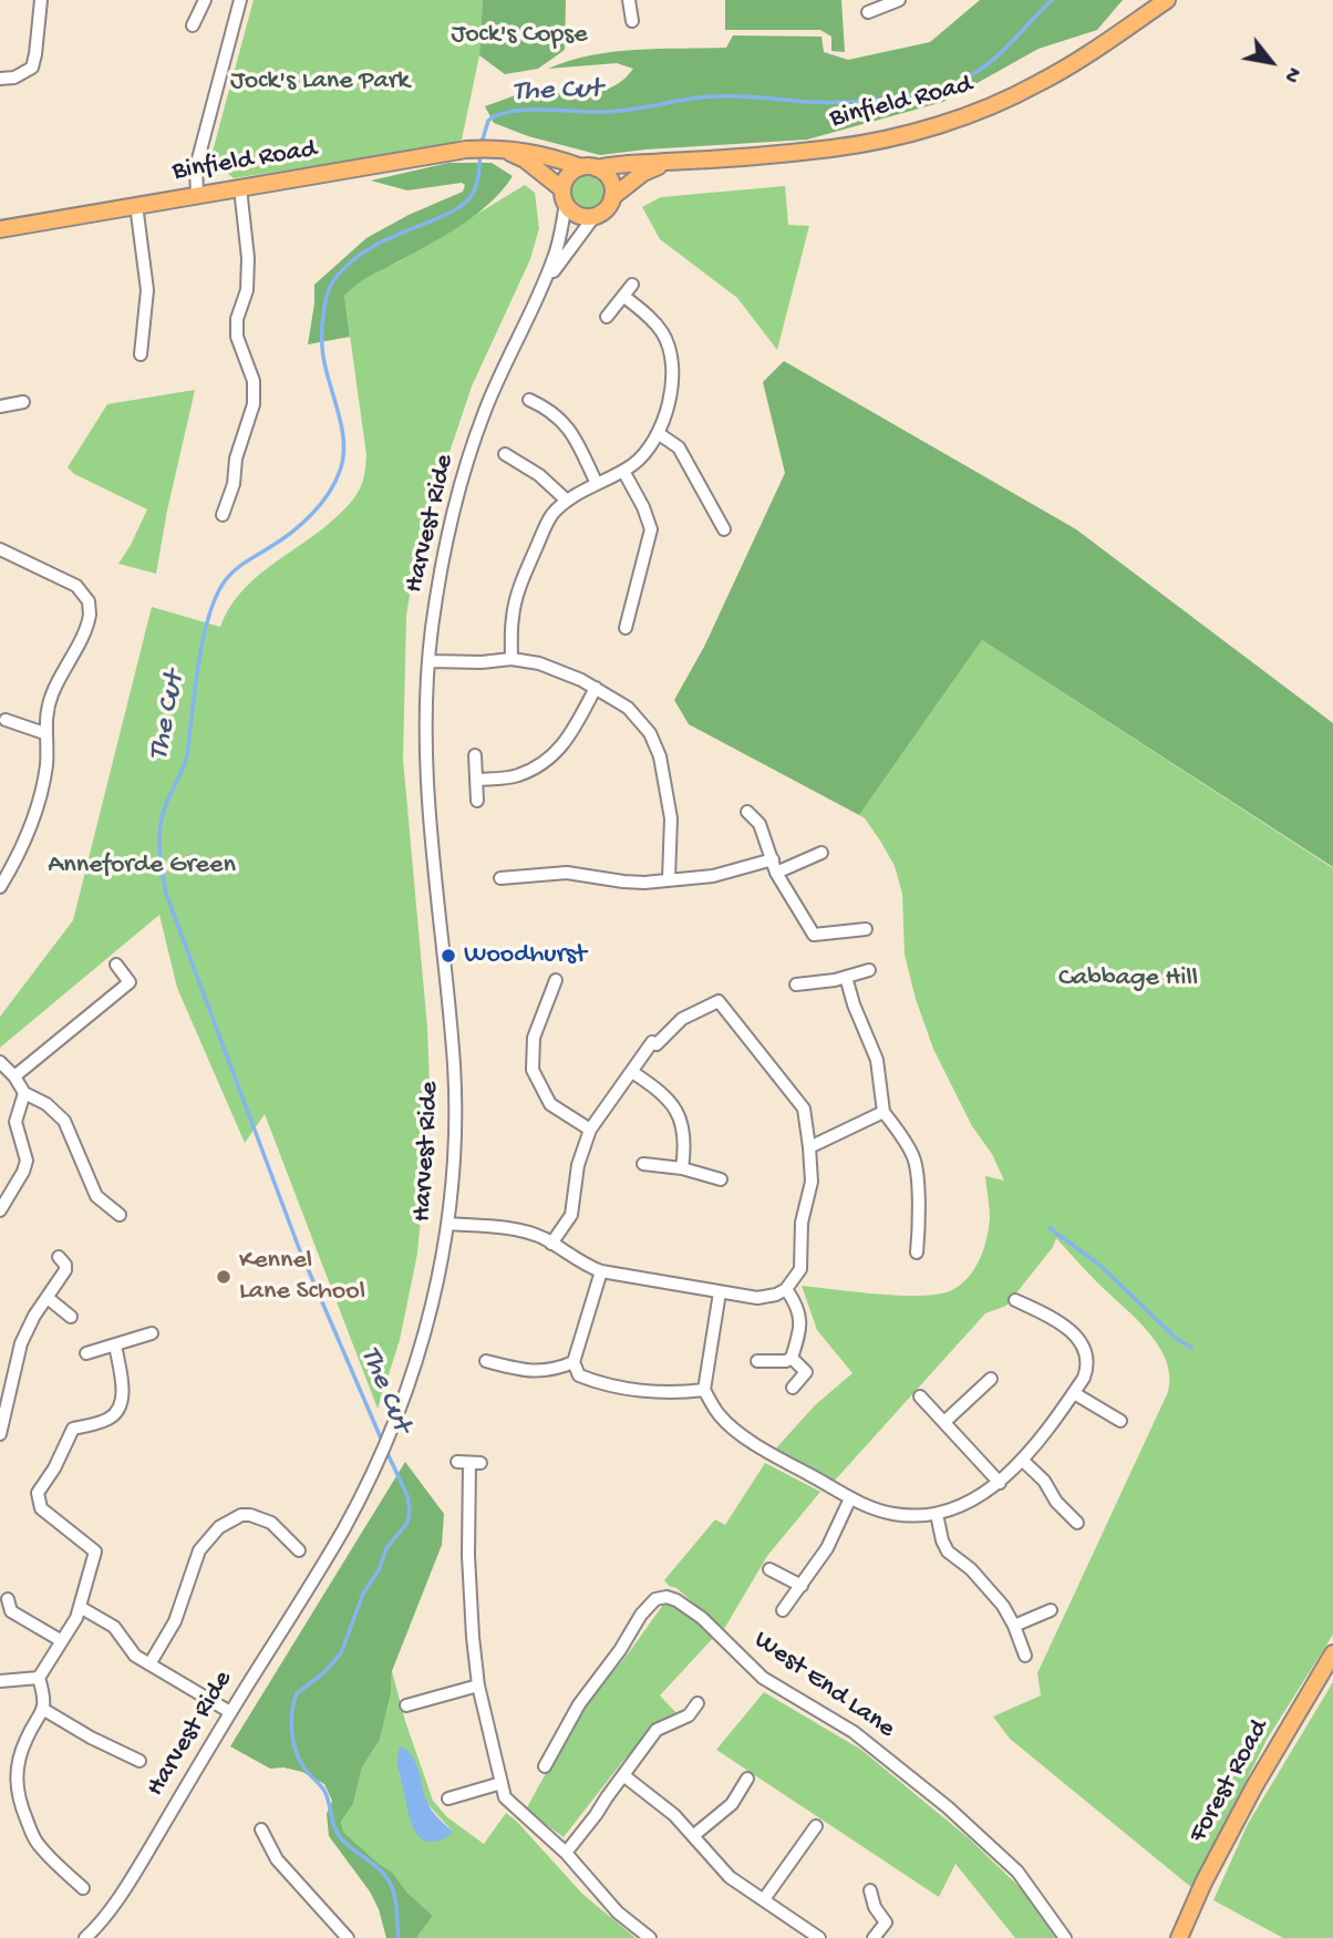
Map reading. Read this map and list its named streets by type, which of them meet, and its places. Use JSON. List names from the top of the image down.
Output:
{
  "streets": {
    "main road": ["Binfield Road", "Forest Road"],
    "street": ["Harvest Ride", "West End Lane"]
  },
  "crossings": [
    ["Binfield Road", "Harvest Ride"]
  ],
  "water": ["The Cut"],
  "parks": [
    "Jock's Copse",
    "Jock's Lane Park",
    "Anneforde Green",
    "Cabbage Hill"
  ],
  "places": ["Woodhurst", "Kennel Lane School"],
  "north": "bottom right"
}
